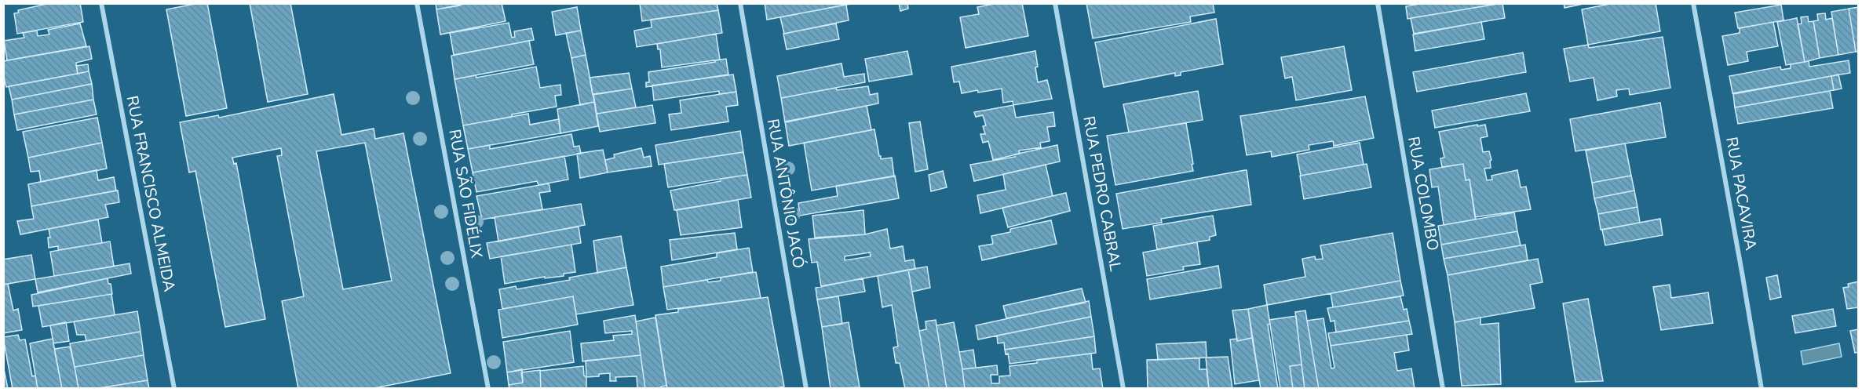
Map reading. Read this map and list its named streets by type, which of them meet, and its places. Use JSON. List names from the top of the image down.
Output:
{
  "streets": {
    "street": [
      "RUA FRANCISCO ALMEIDA",
      "RUA SÃO FIDÉLIX",
      "RUA ANTÔNIO JACÓ",
      "RUA PEDRO CABRAL",
      "RUA COLOMBO",
      "RUA PACAVIRA"
    ]
  }
}
